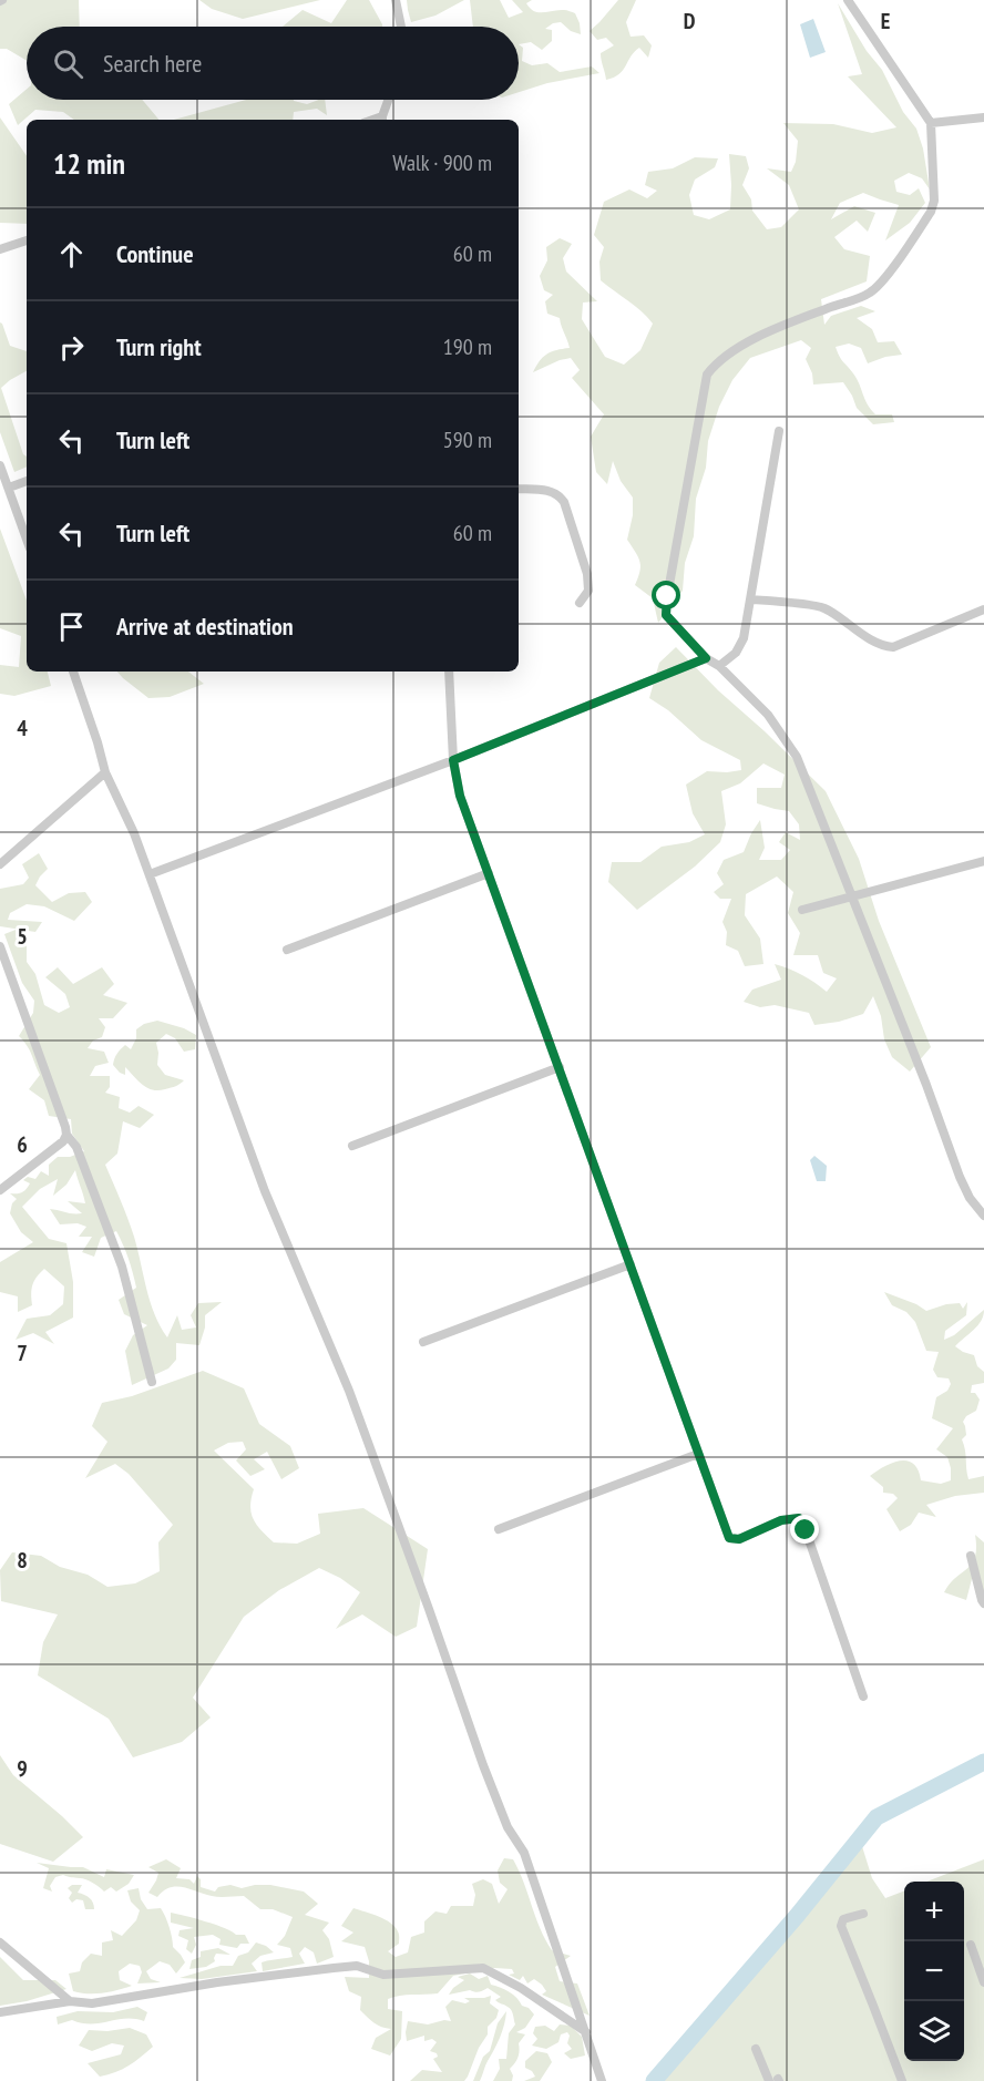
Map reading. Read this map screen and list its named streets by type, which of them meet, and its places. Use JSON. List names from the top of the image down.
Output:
{
  "page": {
    "search": "Search here",
    "heading": ["12 min", "Walk · 900 m"],
    "list": [
      ["Continue", "60 m"],
      ["Turn right", "190 m"],
      ["Turn left", "590 m"],
      ["Turn left", "60 m"],
      "Arrive at destination"
    ],
    "map_buttons": ["+", "−"]
  },
  "grid": {
    "columns": ["D", "E"],
    "rows": [
      "4",
      "5",
      "6",
      "7",
      "8",
      "9"
    ]
  }
}
